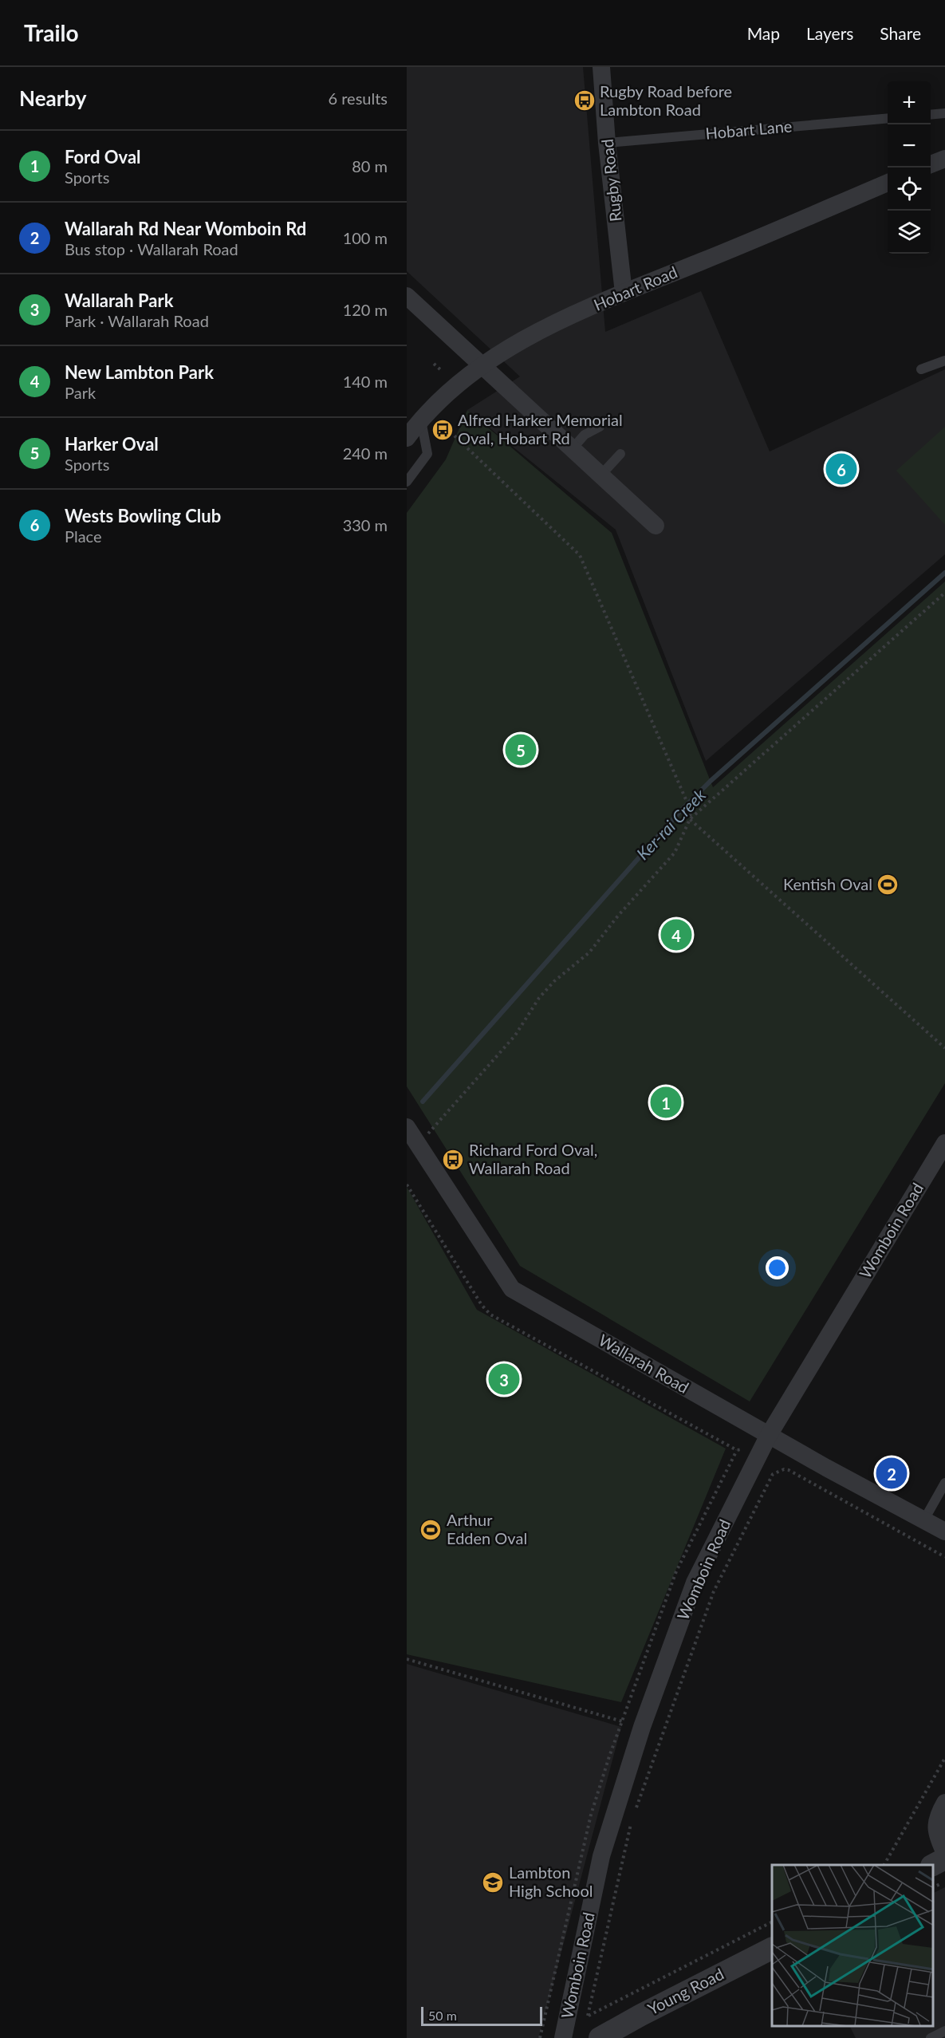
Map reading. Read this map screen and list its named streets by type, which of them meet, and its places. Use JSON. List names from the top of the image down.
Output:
{
  "streets": {
    "street": [
      "Rugby Road",
      "Hobart Road",
      "Womboin Road",
      "Wallarah Road",
      "Young Road"
    ],
    "lane": ["Hobart Lane"]
  },
  "crossings": [
    ["Hobart Lane", "Rugby Road"],
    ["Rugby Road", "Hobart Road"],
    ["Womboin Road", "Wallarah Road"]
  ],
  "water": ["Ker-rai Creek"],
  "places": {
    "bus stop": ["Rugby Road before Lambton Road", "Alfred Harker Memorial Oval, Hobart Rd", "Richard Ford Oval, Wallarah Road"],
    "sports": ["Kentish Oval", "Arthur Edden Oval"],
    "school or university": ["Lambton High School"]
  },
  "scale_bar": "50 m",
  "page": {
    "header": "Trailo",
    "nav": ["Map", "Layers", "Share"],
    "heading": ["Nearby", "6 results"],
    "map_buttons": ["+", "−"],
    "list": [
      {
        "mark": "1",
        "name": "Ford Oval",
        "note": "Sports",
        "value": "80 m"
      },
      {
        "mark": "2",
        "name": "Wallarah Rd Near Womboin Rd",
        "note": "Bus stop · Wallarah Road",
        "value": "100 m"
      },
      {
        "mark": "3",
        "name": "Wallarah Park",
        "note": "Park · Wallarah Road",
        "value": "120 m"
      },
      {
        "mark": "4",
        "name": "New Lambton Park",
        "note": "Park",
        "value": "140 m"
      },
      {
        "mark": "5",
        "name": "Harker Oval",
        "note": "Sports",
        "value": "240 m"
      },
      {
        "mark": "6",
        "name": "Wests Bowling Club",
        "note": "Place",
        "value": "330 m"
      }
    ],
    "pins": [
      "6",
      "5",
      "4",
      "1",
      "3",
      "2"
    ],
    "scale": "50 m"
  }
}
